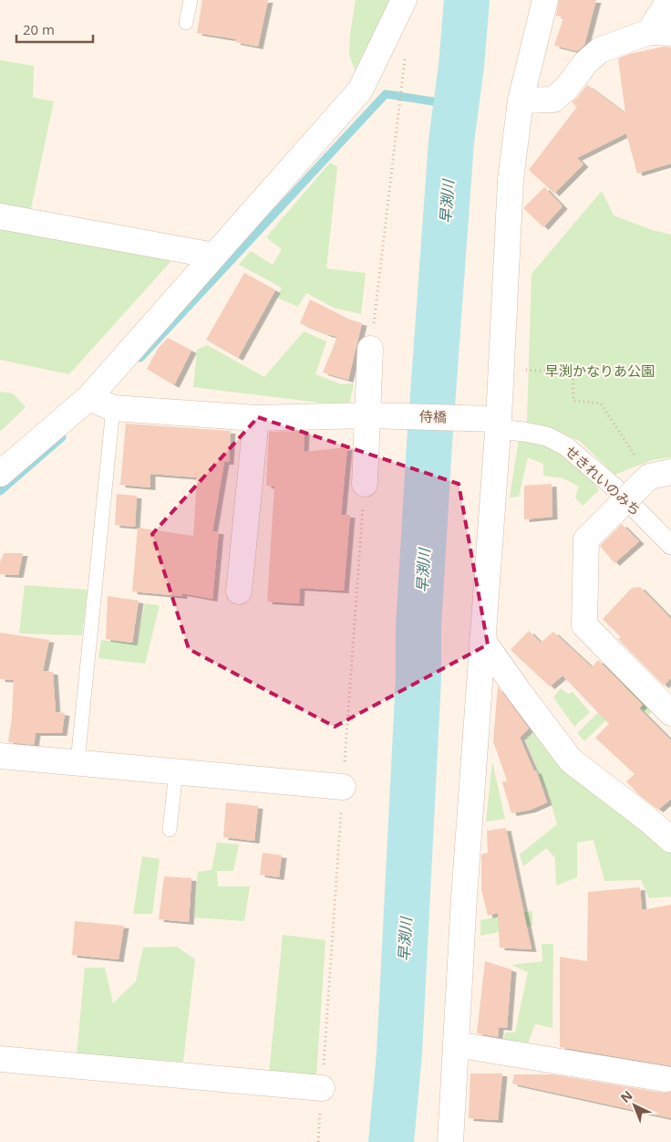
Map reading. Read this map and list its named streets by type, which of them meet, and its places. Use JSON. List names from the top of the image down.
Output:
{
  "streets": {
    "street": ["侍橋", "せきれいのみち"]
  },
  "crossings": [
    ["侍橋", "せきれいのみち"]
  ],
  "water": ["早渕川"],
  "parks": ["早渕かなりあ公園"],
  "scale_bar": "20 m",
  "north": "top left"
}
